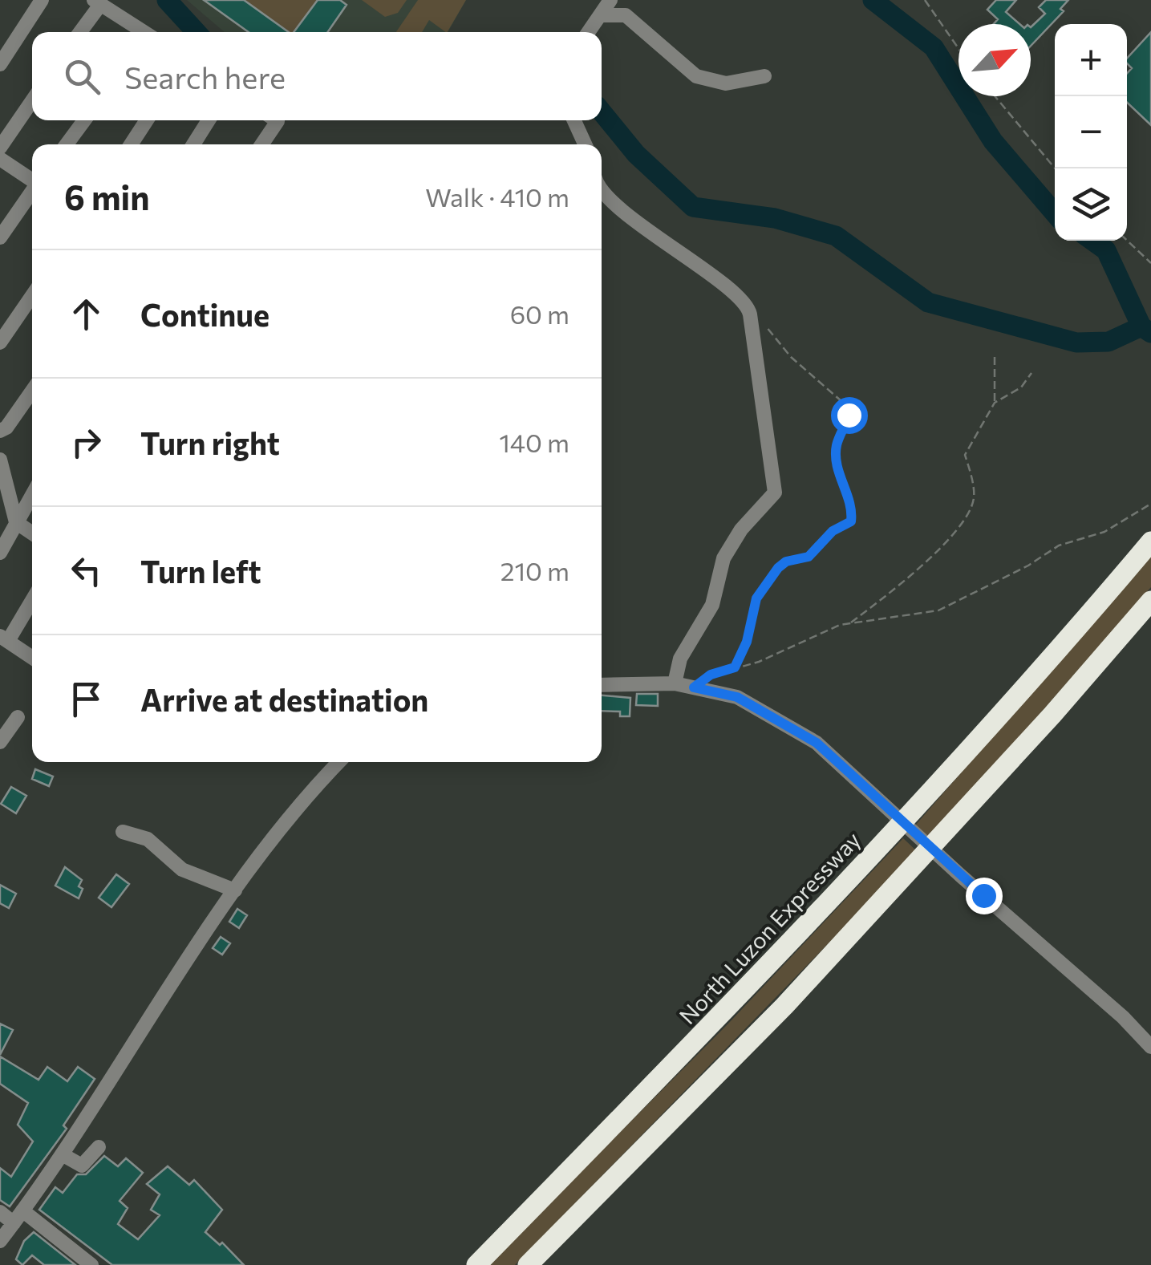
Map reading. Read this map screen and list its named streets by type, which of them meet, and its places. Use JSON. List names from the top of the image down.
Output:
{
  "streets": {
    "highway": ["North Luzon Expressway"]
  },
  "north": "top right",
  "page": {
    "map_buttons": ["+", "−"],
    "search": "Search here",
    "heading": ["6 min", "Walk · 410 m"],
    "list": [
      ["Continue", "60 m"],
      ["Turn right", "140 m"],
      ["Turn left", "210 m"],
      "Arrive at destination"
    ]
  }
}
